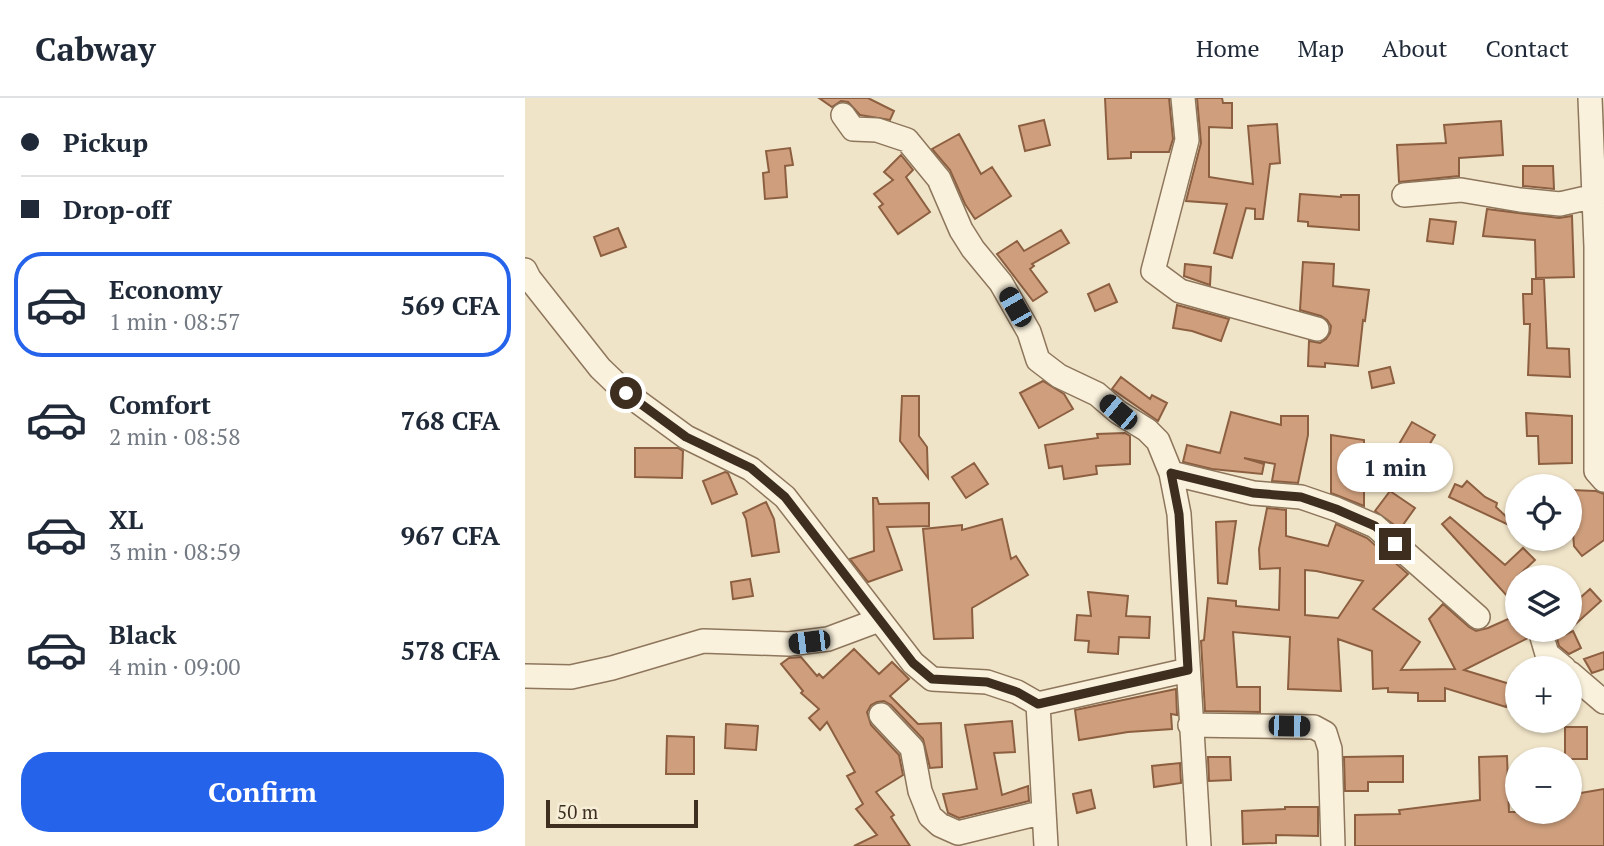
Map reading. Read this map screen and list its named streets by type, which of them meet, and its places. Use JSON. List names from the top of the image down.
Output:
{
  "scale_bar": "50 m",
  "page": {
    "header": "Cabway",
    "nav": [
      "Home",
      "Map",
      "About",
      "Contact"
    ],
    "banner": ["Pickup", "Drop-off"],
    "list": [
      {
        "name": "Economy",
        "note": "1 min · 08:57",
        "value": "569 CFA"
      },
      {
        "name": "Comfort",
        "note": "2 min · 08:58",
        "value": "768 CFA"
      },
      {
        "name": "XL",
        "note": "3 min · 08:59",
        "value": "967 CFA"
      },
      {
        "name": "Black",
        "note": "4 min · 09:00",
        "value": "578 CFA"
      }
    ],
    "bubble": "1 min",
    "map_buttons": ["+", "−"],
    "buttons": "Confirm",
    "scale": "50 m"
  }
}
